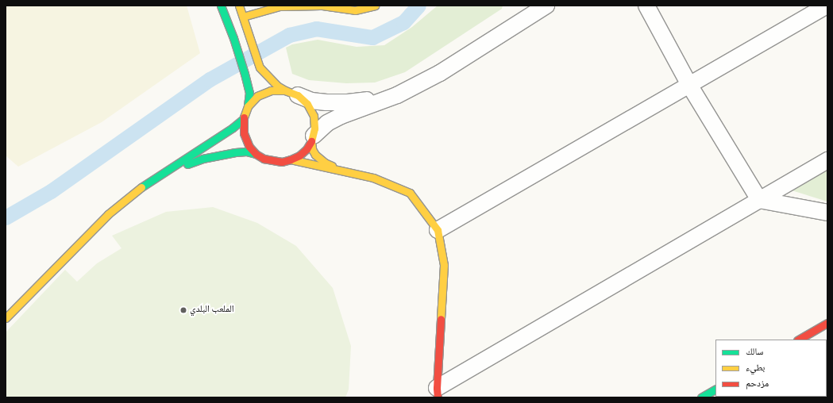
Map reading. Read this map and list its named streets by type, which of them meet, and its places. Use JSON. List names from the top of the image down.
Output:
{
  "places": ["الملعب البلدي"],
  "legend": ["سالك", "بطيء", "مزدحم"]
}
